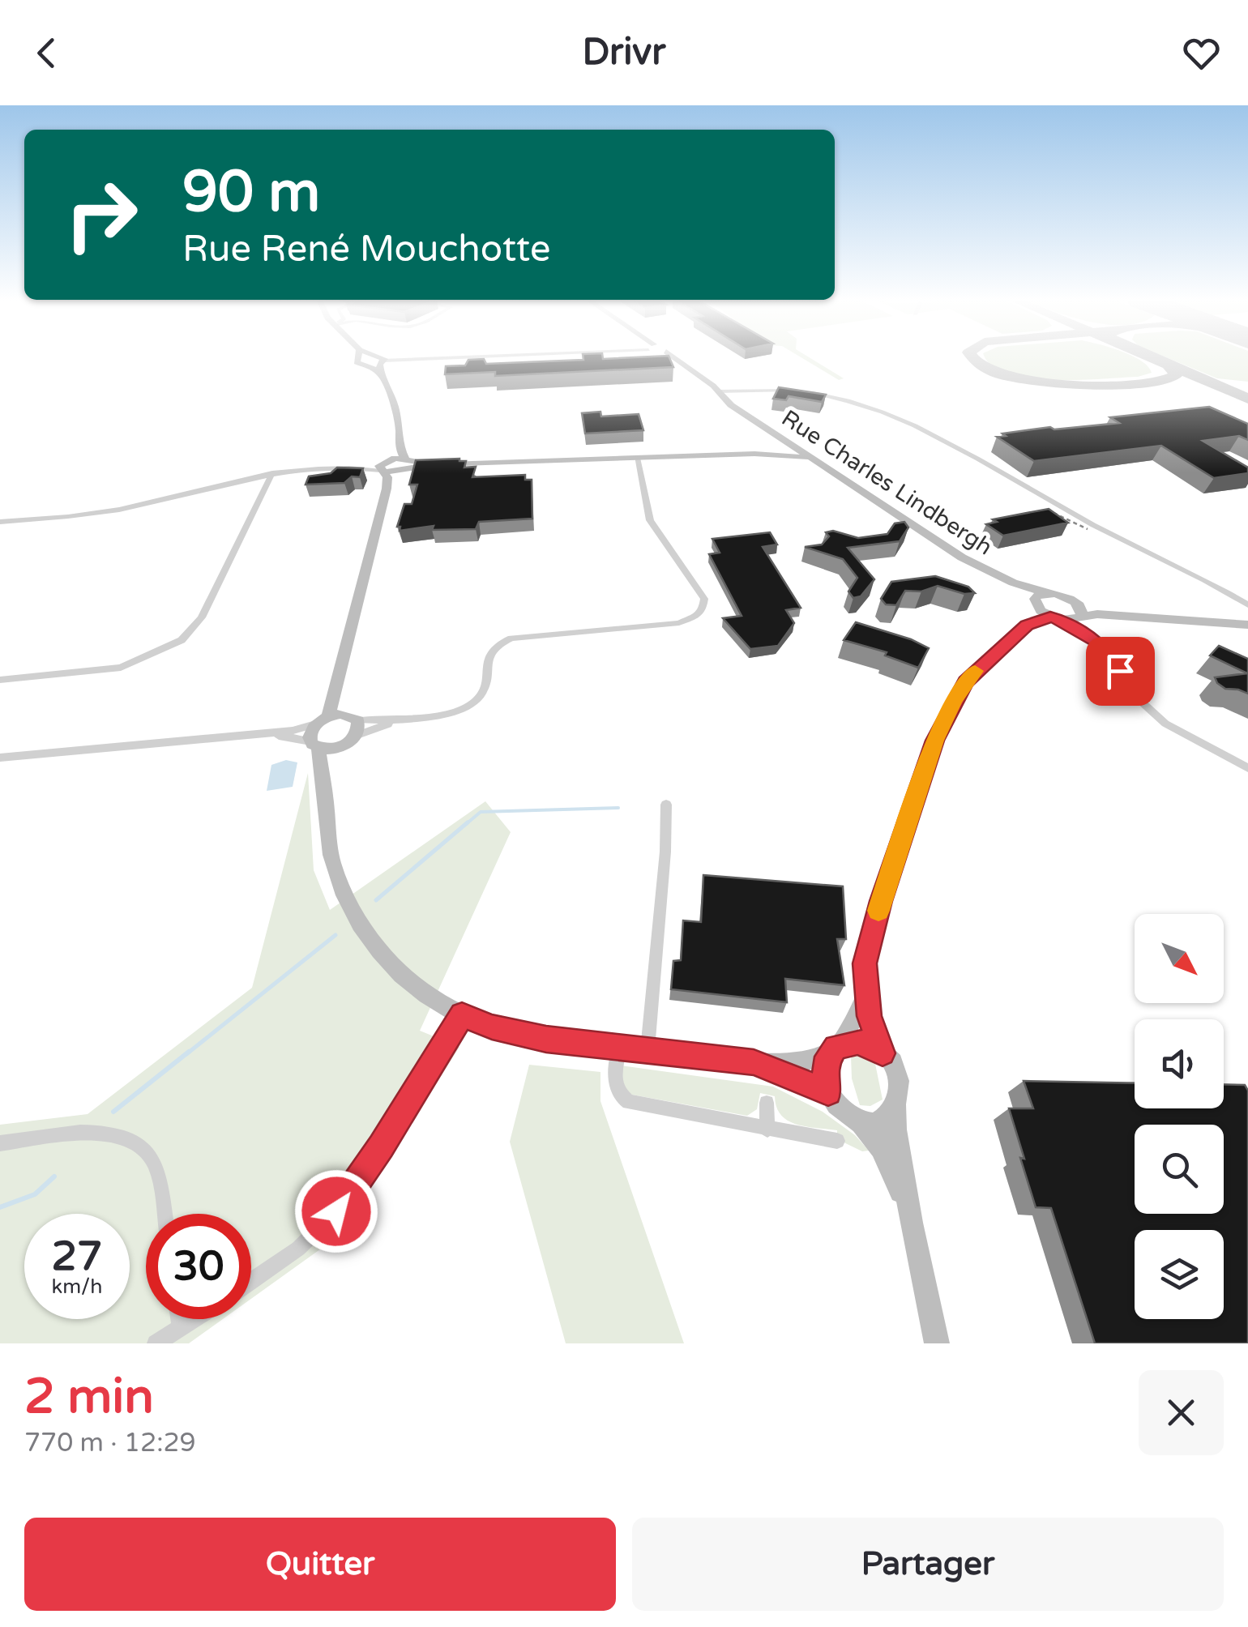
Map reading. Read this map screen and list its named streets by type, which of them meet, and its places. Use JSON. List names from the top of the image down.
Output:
{
  "streets": {
    "street": ["Rue Charles Lindbergh"]
  },
  "north": "bottom right",
  "page": {
    "header": "Drivr",
    "turn": ["90 m", "Rue René Mouchotte"],
    "speed": "27 km/h",
    "limit": "30",
    "heading": ["2 min", "770 m · 12:29"],
    "buttons": ["Quitter", "Partager"]
  }
}
